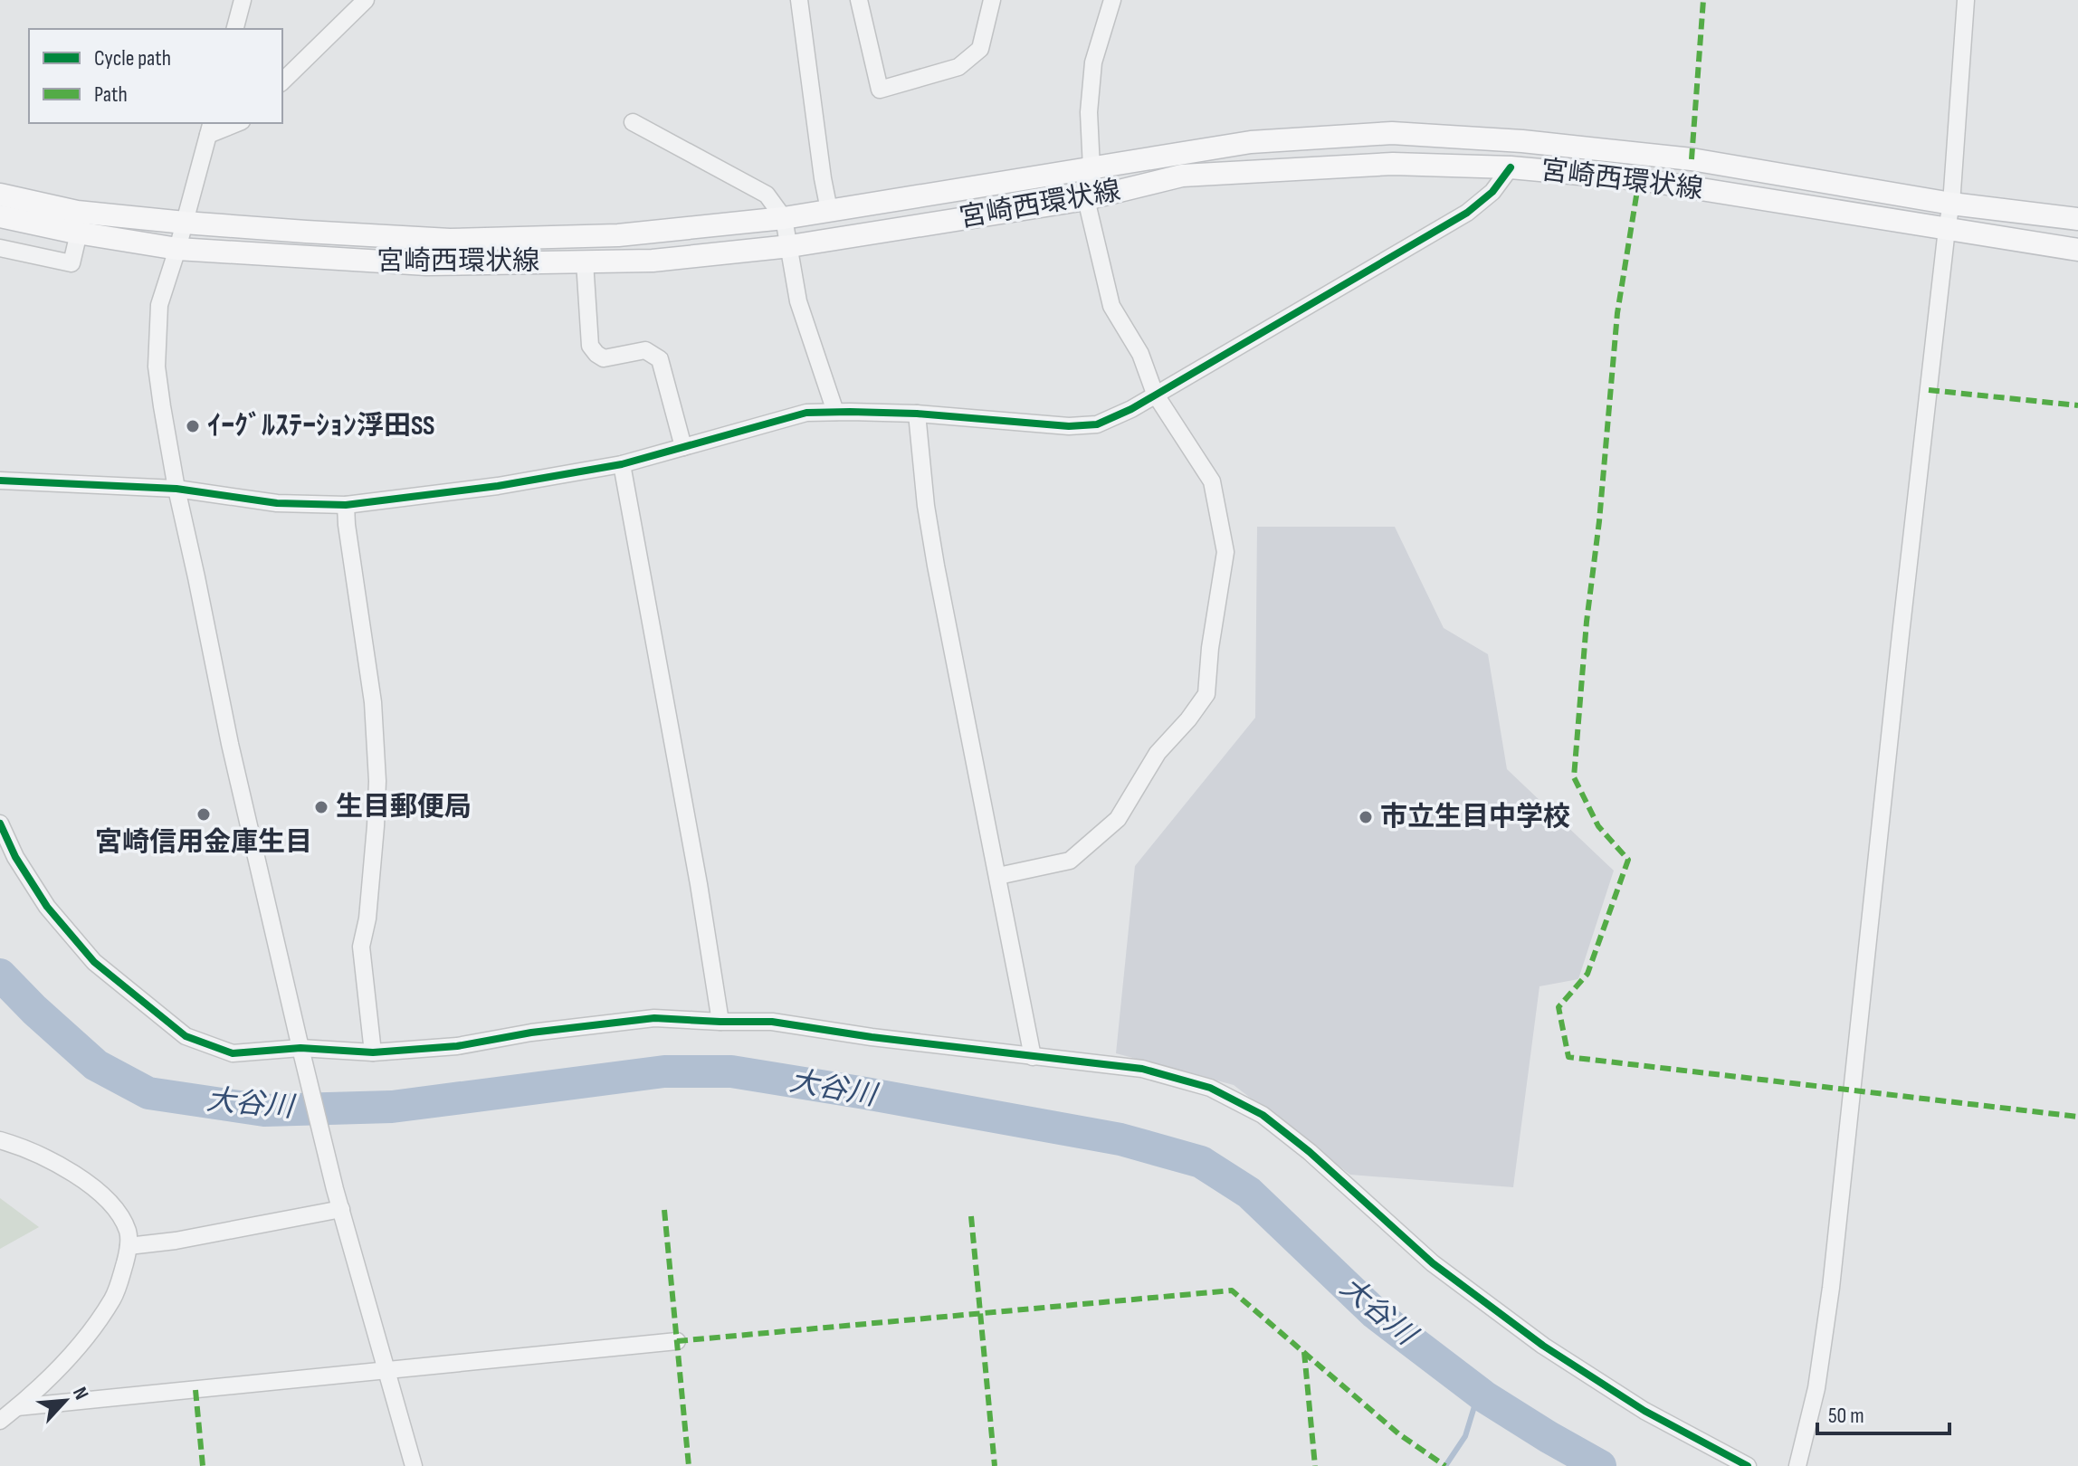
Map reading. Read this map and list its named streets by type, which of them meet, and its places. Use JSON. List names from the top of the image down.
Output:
{
  "streets": {
    "main road": ["宮崎西環状線"]
  },
  "water": ["大谷川"],
  "places": [
    "ｲｰｸﾞﾙｽﾃｰｼｮﾝ浮田SS",
    "生目郵便局",
    "宮崎信用金庫生目",
    "市立生目中学校"
  ],
  "legend": ["Cycle path", "Path"],
  "scale_bar": "50 m",
  "north": "top right"
}
